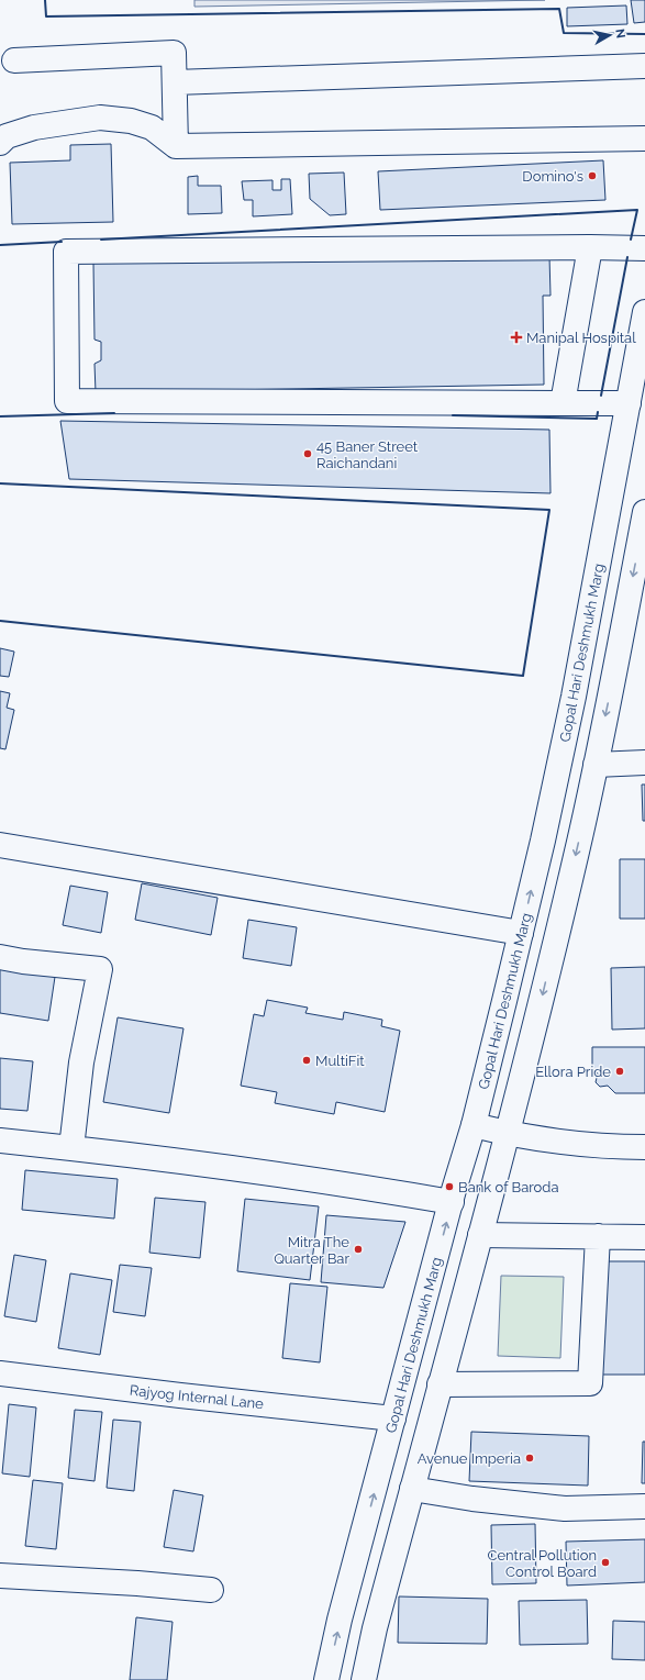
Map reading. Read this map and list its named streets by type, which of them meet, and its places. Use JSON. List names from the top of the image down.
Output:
{
  "streets": {
    "main road": ["Gopal Hari Deshmukh Marg", "Rajyog Internal Lane"]
  },
  "crossings": [
    ["Gopal Hari Deshmukh Marg", "Rajyog Internal Lane"]
  ],
  "places": {
    "other": [
      "Domino's",
      "45 Baner Street Raichandani",
      "MultiFit",
      "Ellora Pride",
      "Bank of Baroda",
      "Mitra The Quarter Bar",
      "Avenue Imperia",
      "Central Pollution Control Board"
    ],
    "health": ["Manipal Hospital"]
  },
  "north": "right"
}
